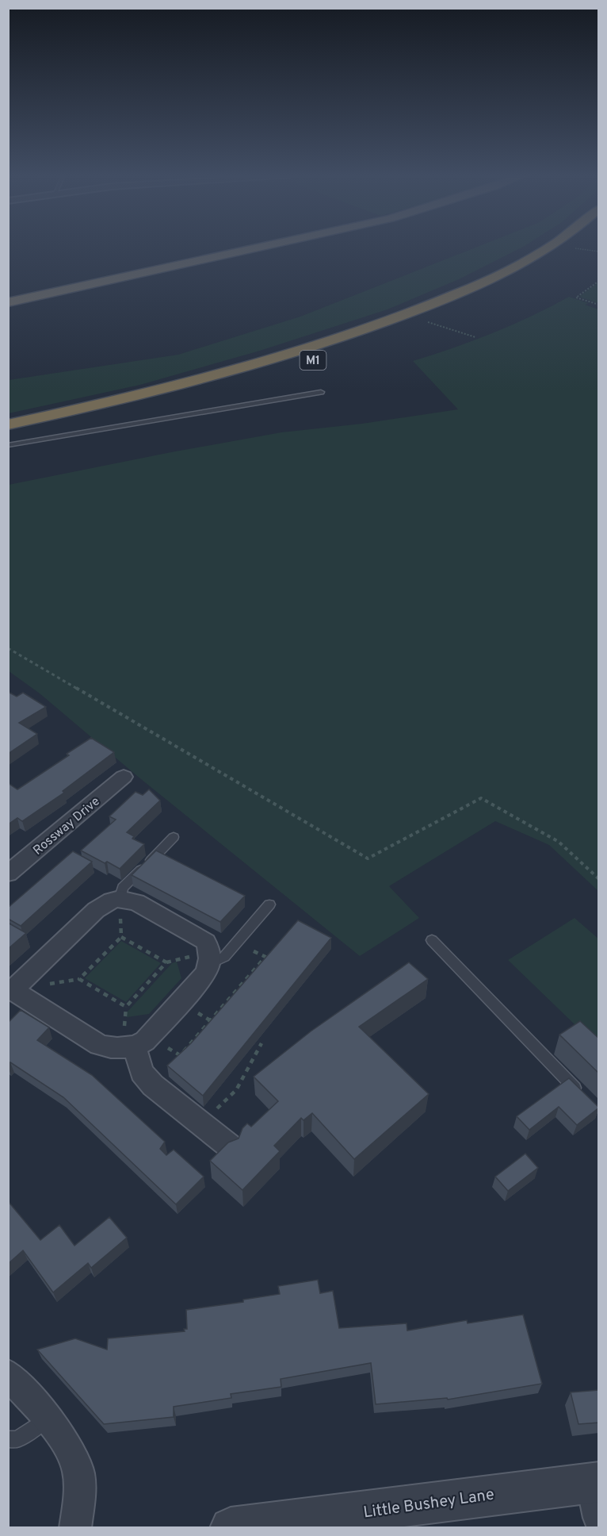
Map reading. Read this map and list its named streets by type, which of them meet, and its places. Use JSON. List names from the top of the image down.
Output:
{
  "streets": {
    "highway": ["M1"],
    "street": ["Rossway Drive", "Little Bushey Lane"]
  }
}
